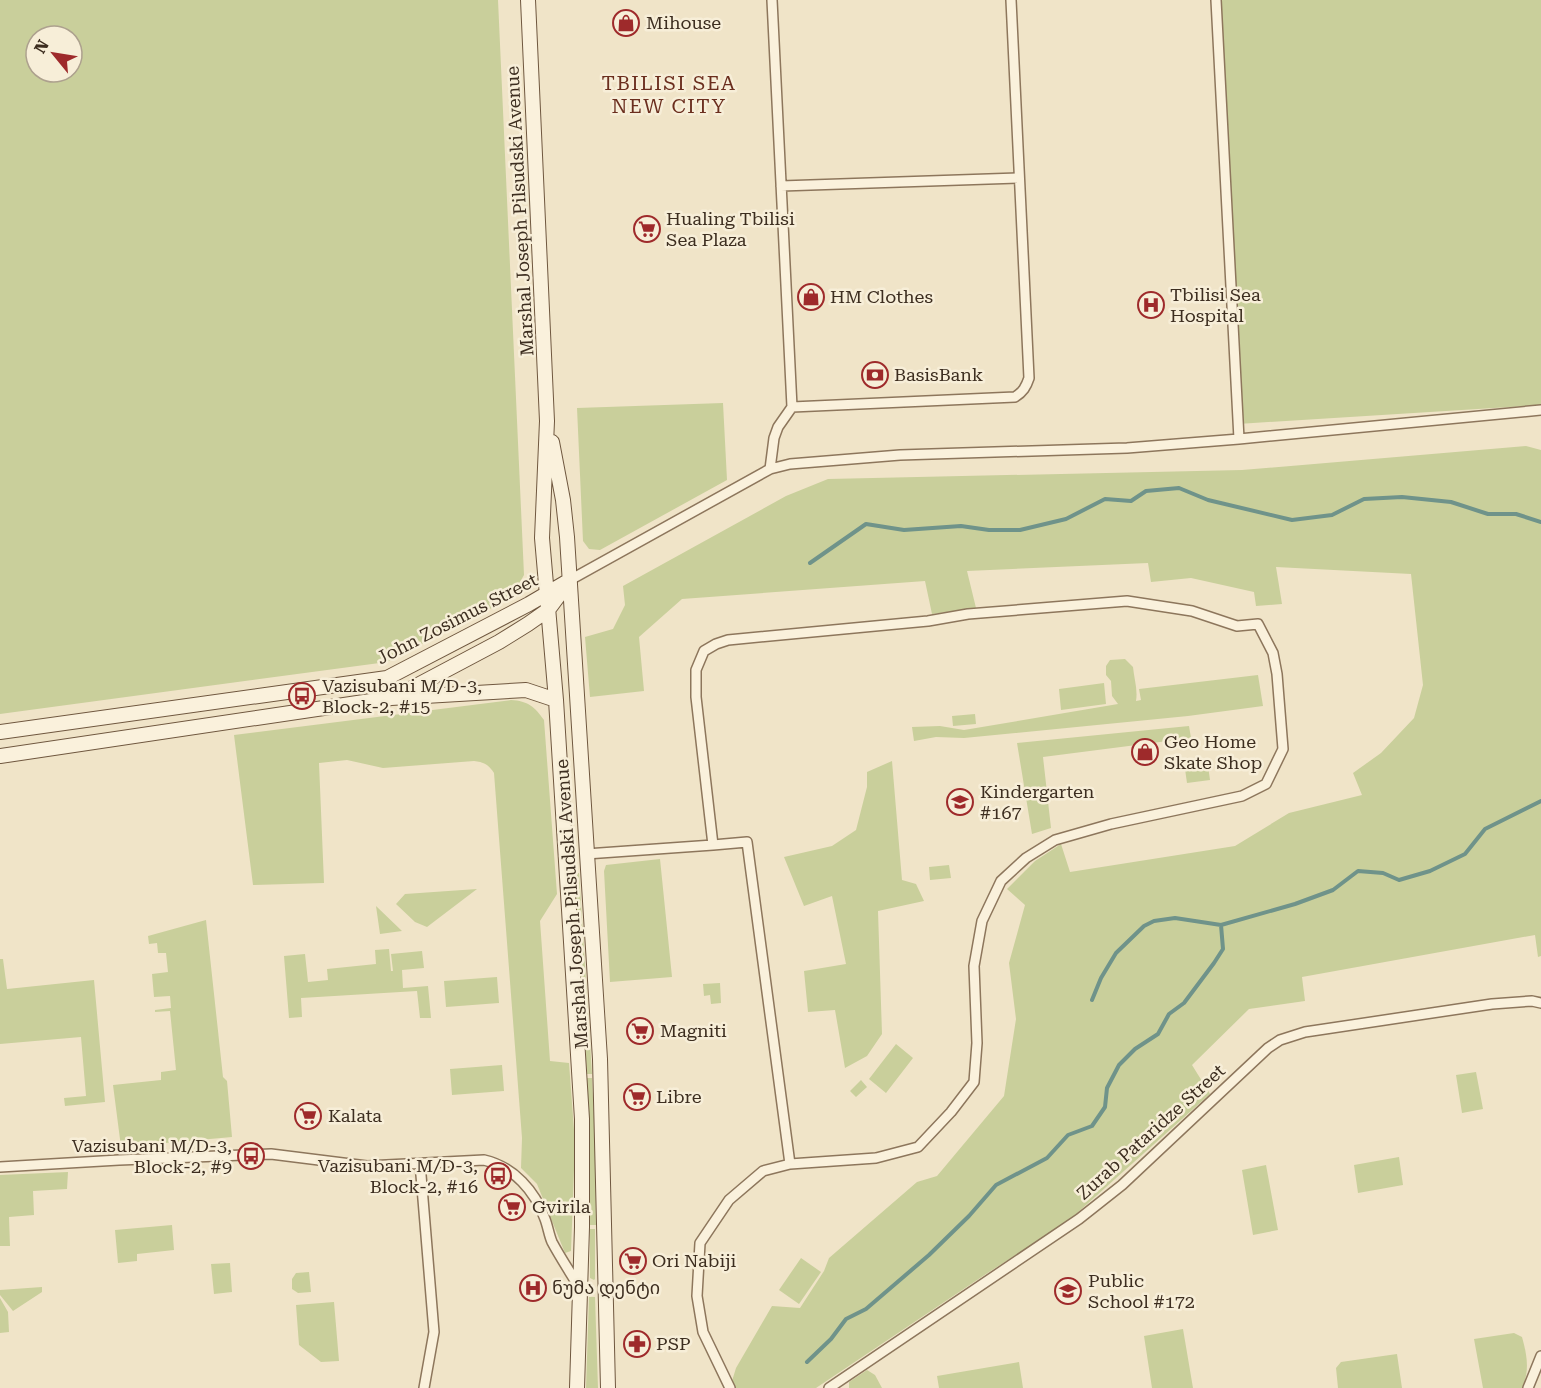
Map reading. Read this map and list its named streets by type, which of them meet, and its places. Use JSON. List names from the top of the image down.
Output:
{
  "streets": {
    "main road": ["Marshal Joseph Pilsudski Avenue", "John Zosimus Street"],
    "street": ["Zurab Pataridze Street"]
  },
  "crossings": [
    ["Marshal Joseph Pilsudski Avenue", "John Zosimus Street"]
  ],
  "districts": ["TBILISI SEA NEW CITY"],
  "places": {
    "shop": ["Mihouse", "HM Clothes", "Geo Home Skate Shop"],
    "supermarket": [
      "Hualing Tbilisi Sea Plaza",
      "Magniti",
      "Libre",
      "Kalata",
      "Gvirila",
      "Ori Nabiji"
    ],
    "hospital": ["Tbilisi Sea Hospital", "ნუმა დენტი"],
    "bank": ["BasisBank"],
    "bus stop": ["Vazisubani M/D-3, Block-2, #15", "Vazisubani M/D-3, Block-2, #9", "Vazisubani M/D-3, Block-2, #16"],
    "school or university": ["Kindergarten #167", "Public School #172"],
    "pharmacy": ["PSP"]
  },
  "north": "top left"
}
